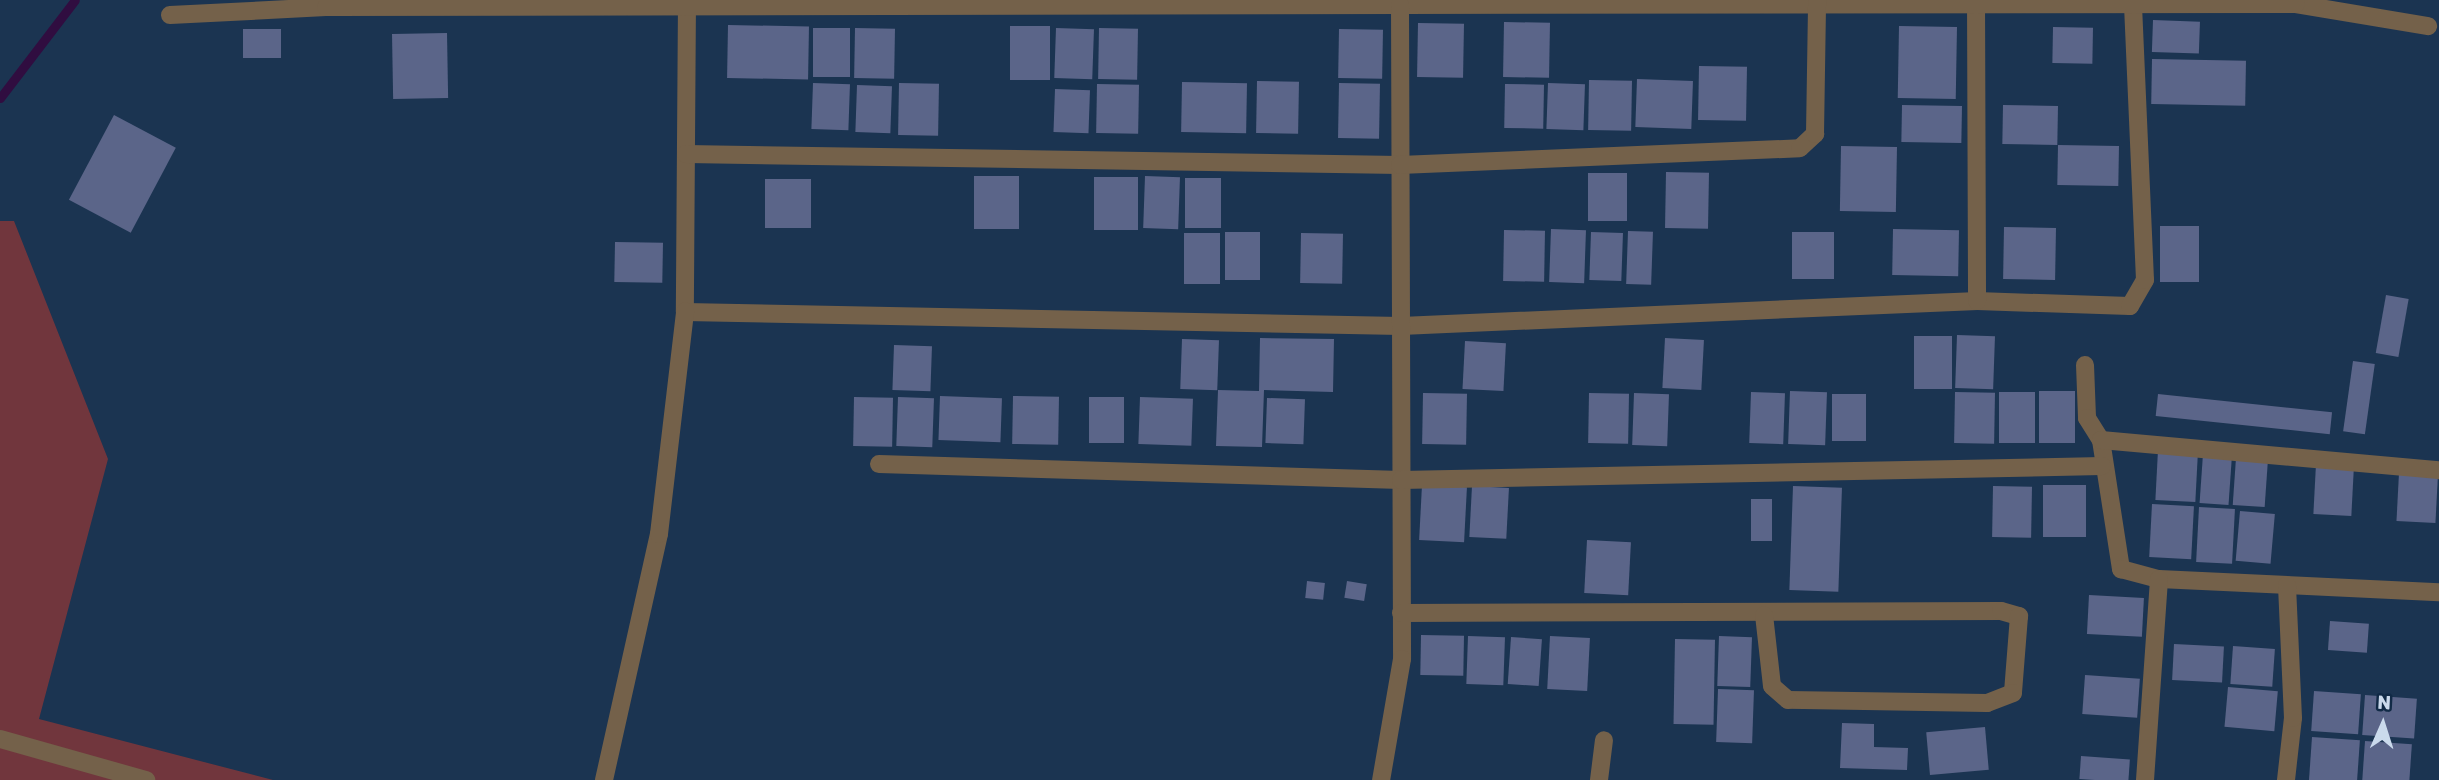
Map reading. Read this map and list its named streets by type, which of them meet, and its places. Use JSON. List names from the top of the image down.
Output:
{
  "north": "top"
}
